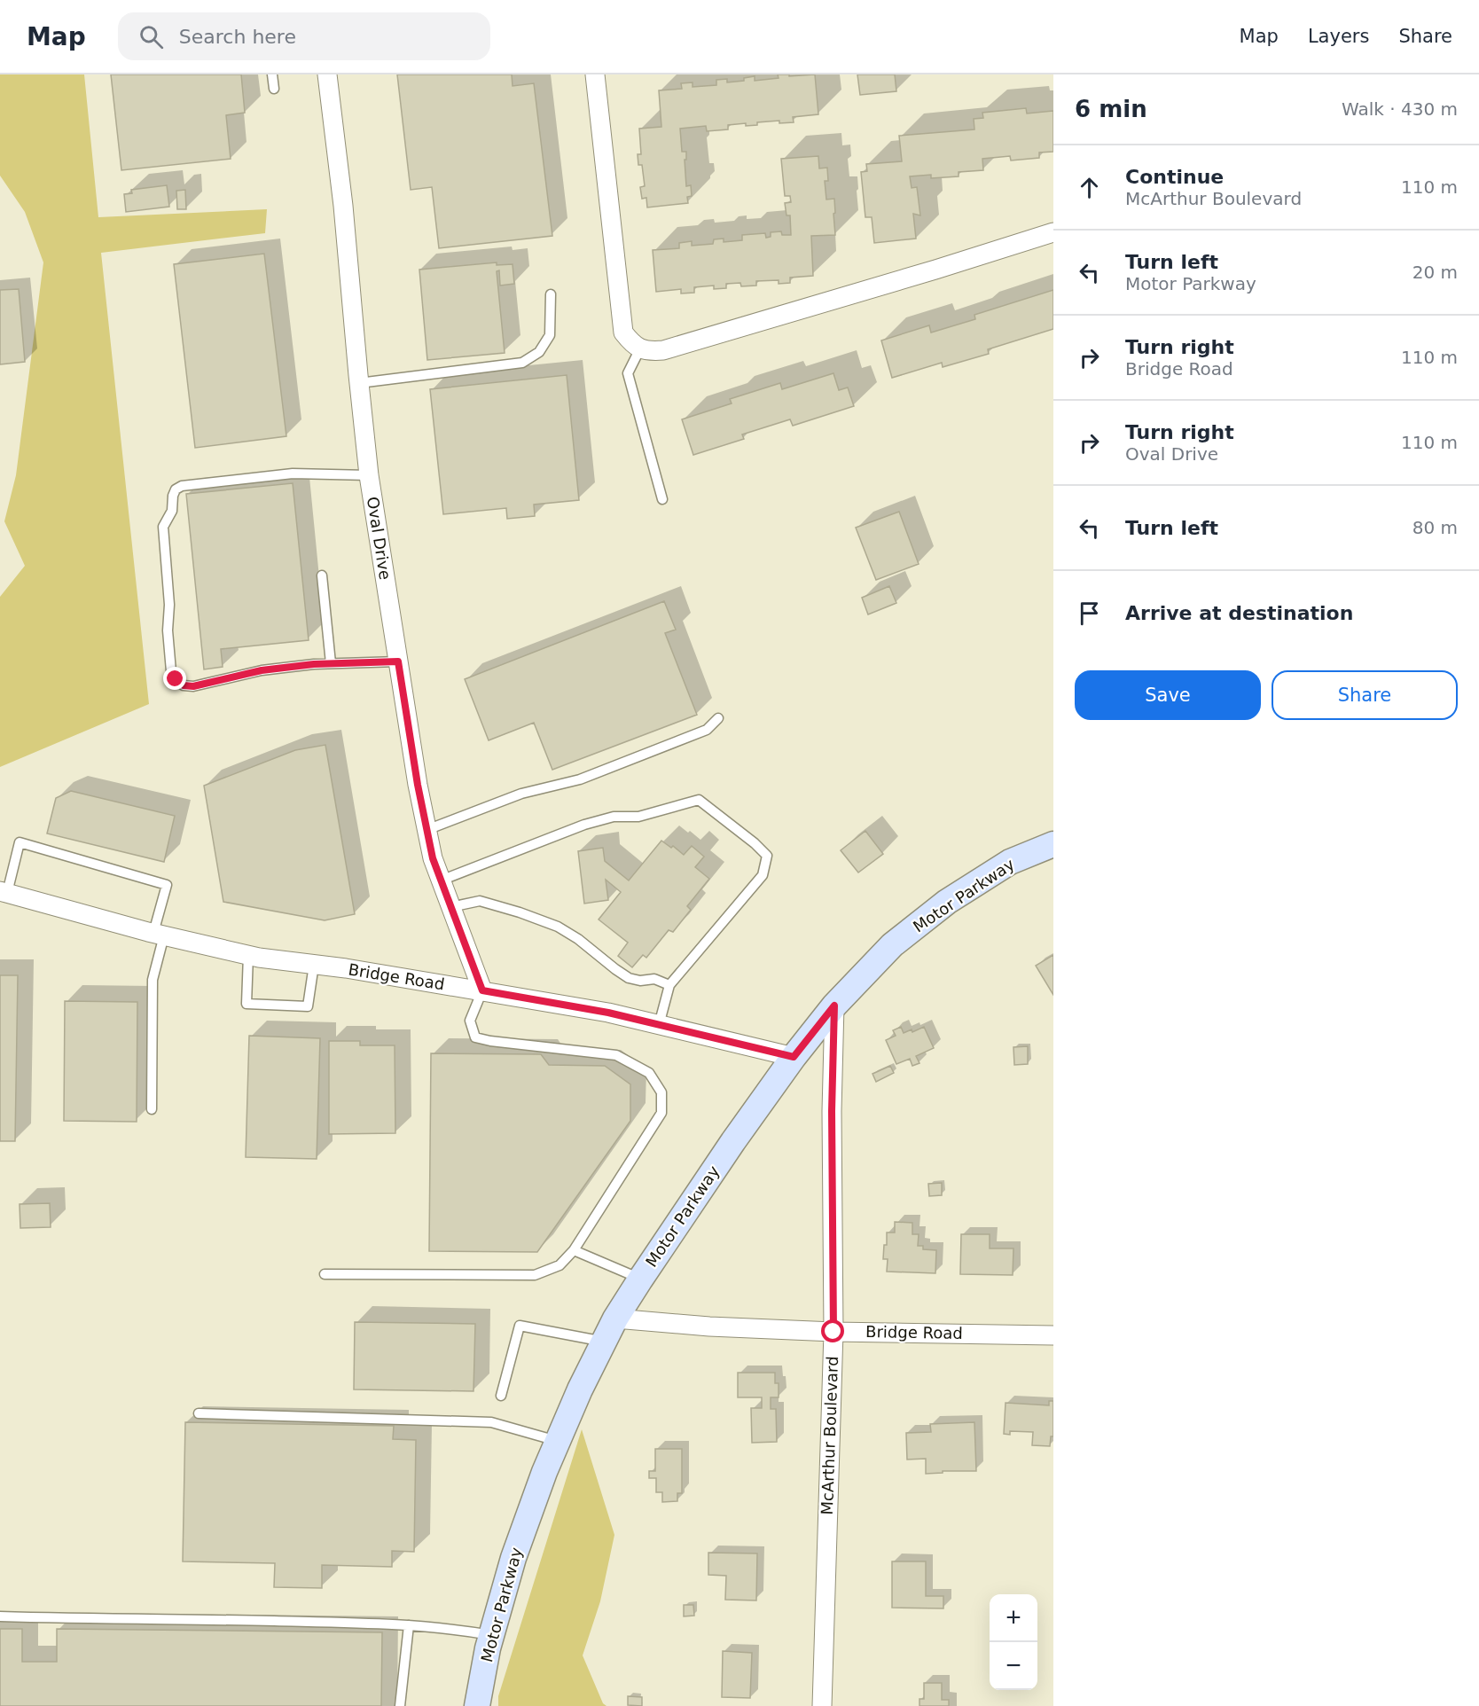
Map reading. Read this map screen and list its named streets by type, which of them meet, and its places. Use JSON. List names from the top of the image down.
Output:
{
  "streets": {
    "main road": ["Motor Parkway"],
    "street": ["Oval Drive", "Bridge Road", "McArthur Boulevard"]
  },
  "crossings": [
    ["Oval Drive", "Bridge Road"],
    ["Motor Parkway", "Bridge Road"],
    ["Motor Parkway", "McArthur Boulevard"],
    ["Bridge Road", "McArthur Boulevard"]
  ],
  "page": {
    "header": "Map",
    "search": "Search here",
    "nav": ["Map", "Layers", "Share"],
    "heading": ["6 min", "Walk · 430 m"],
    "list": [
      ["Continue", "McArthur Boulevard", "110 m"],
      ["Turn left", "Motor Parkway", "20 m"],
      ["Turn right", "Bridge Road", "110 m"],
      ["Turn right", "Oval Drive", "110 m"],
      ["Turn left", "80 m"],
      "Arrive at destination"
    ],
    "buttons": ["Save", "Share"],
    "map_buttons": ["+", "−"]
  }
}
